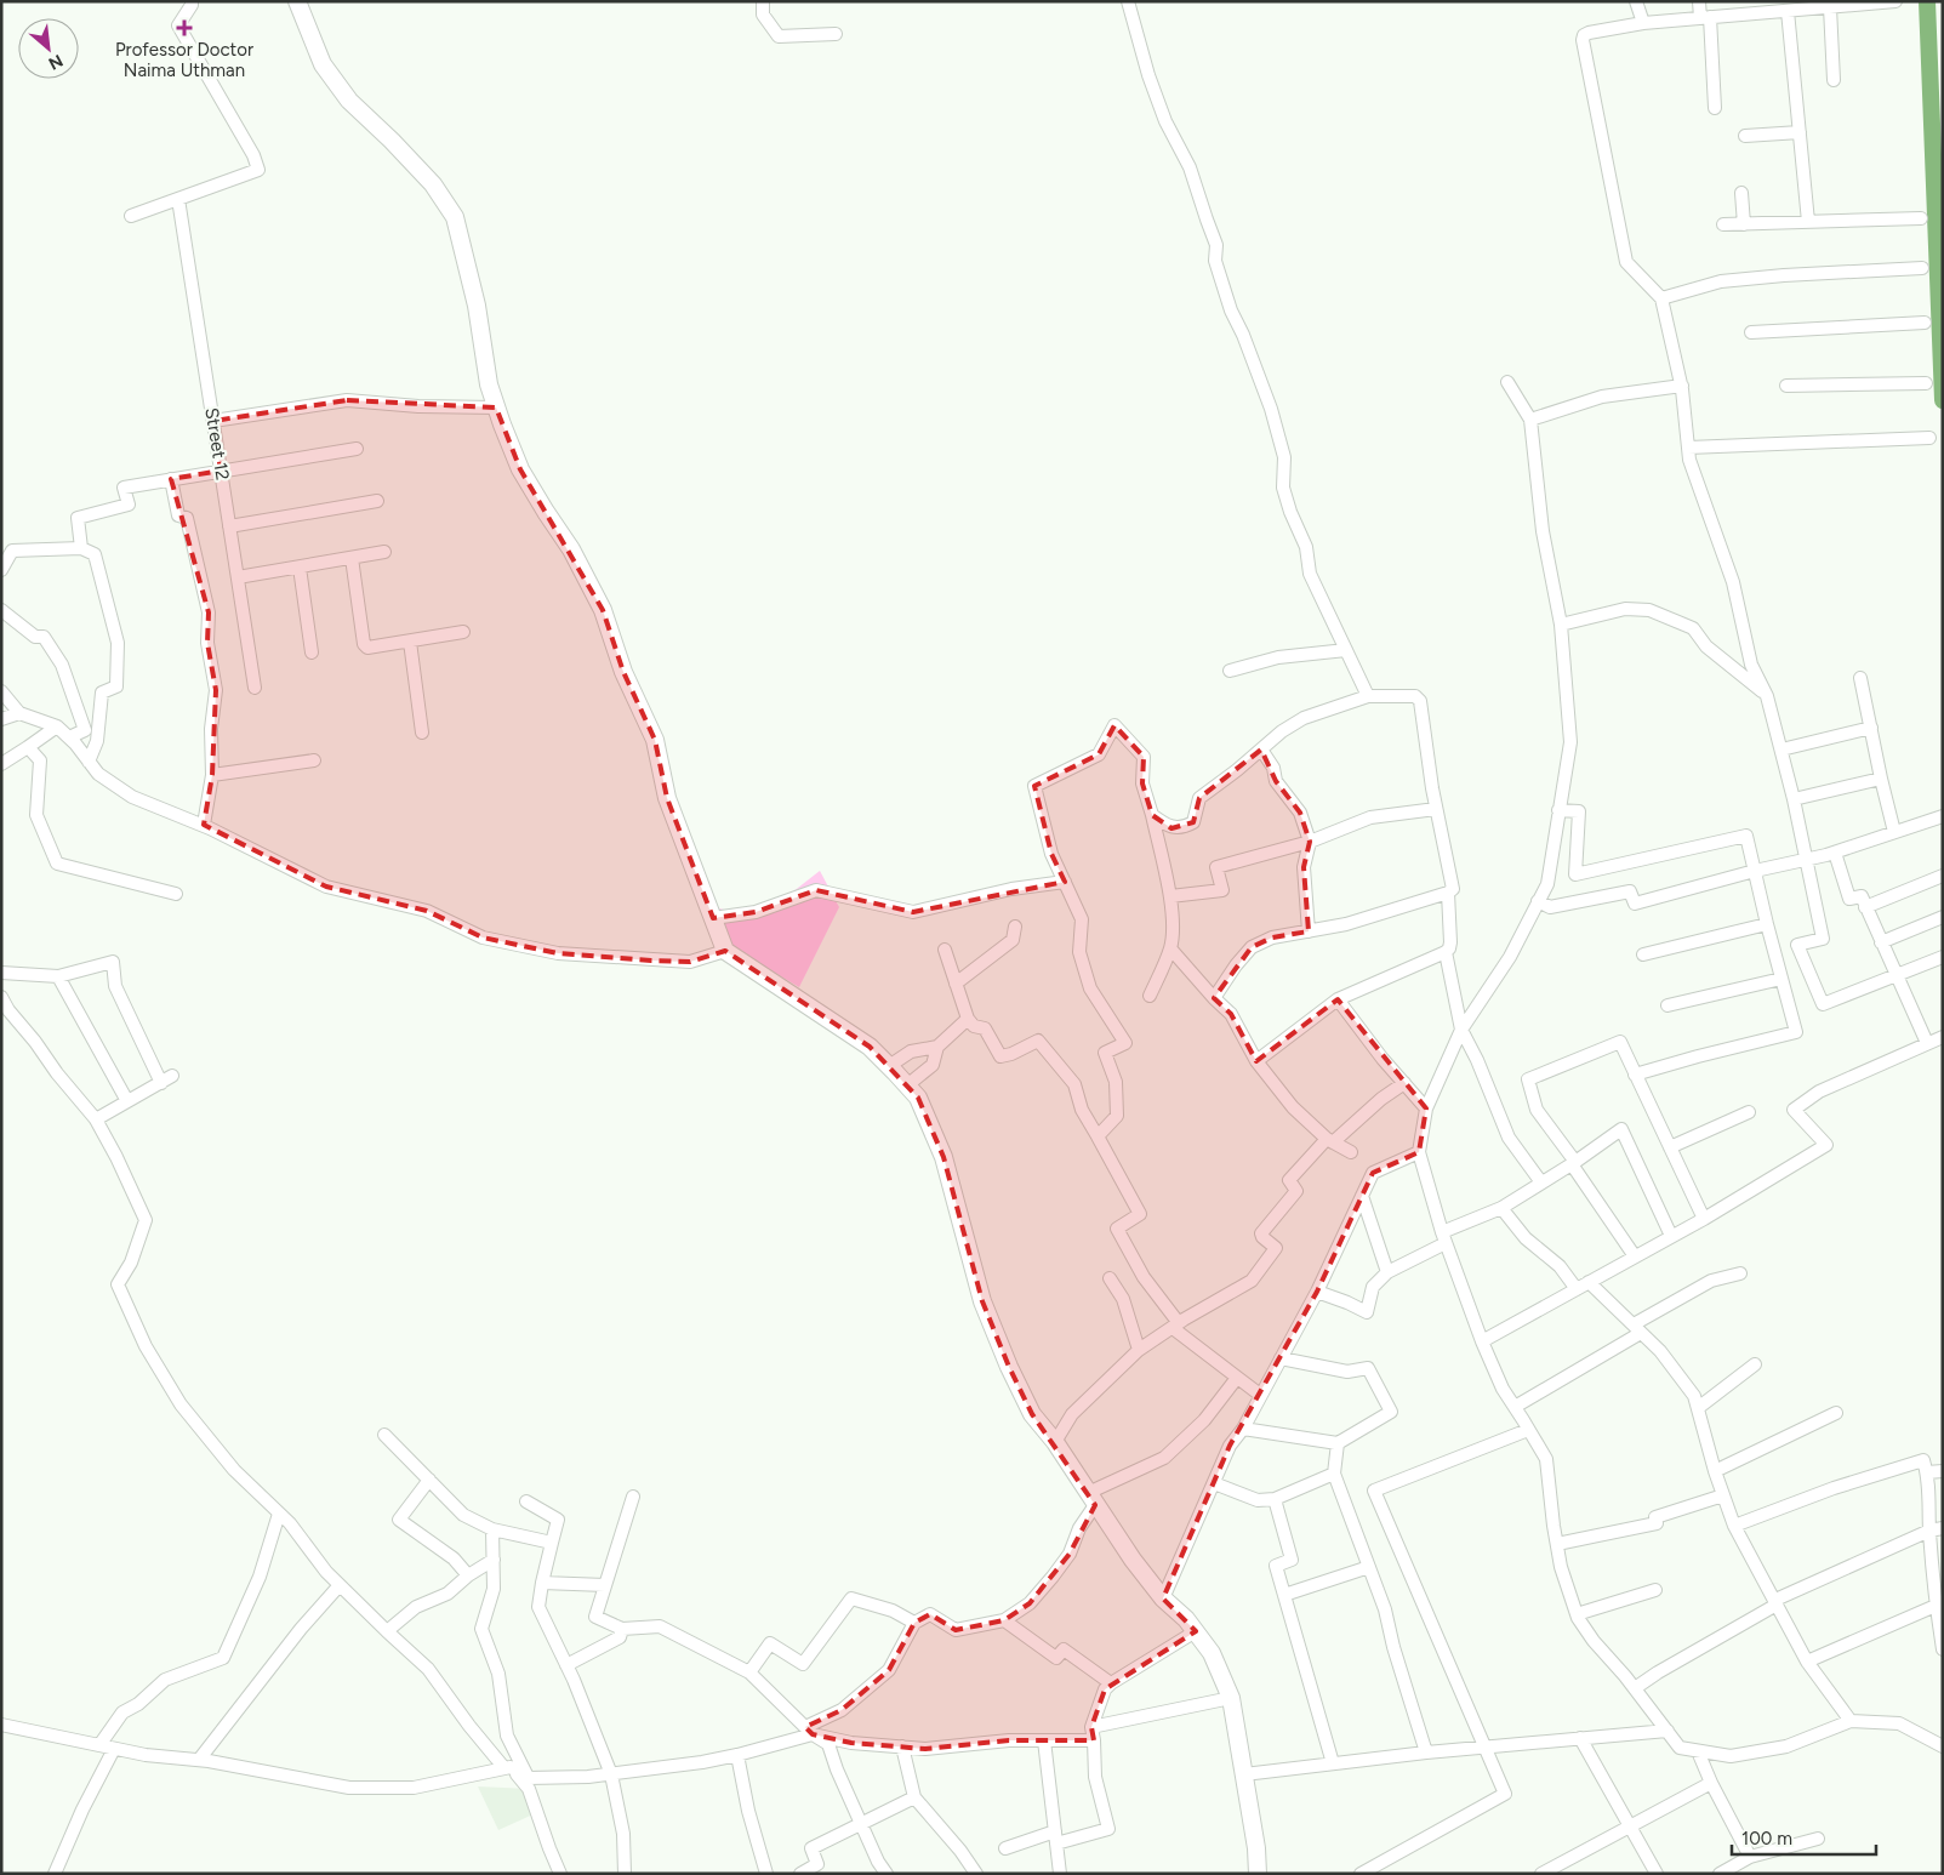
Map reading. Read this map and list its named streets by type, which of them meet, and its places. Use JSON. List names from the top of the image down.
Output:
{
  "streets": {
    "street": ["Street 12"]
  },
  "places": {
    "health": ["Professor Doctor Naima Uthman"]
  },
  "scale_bar": "100 m",
  "north": "bottom right"
}
